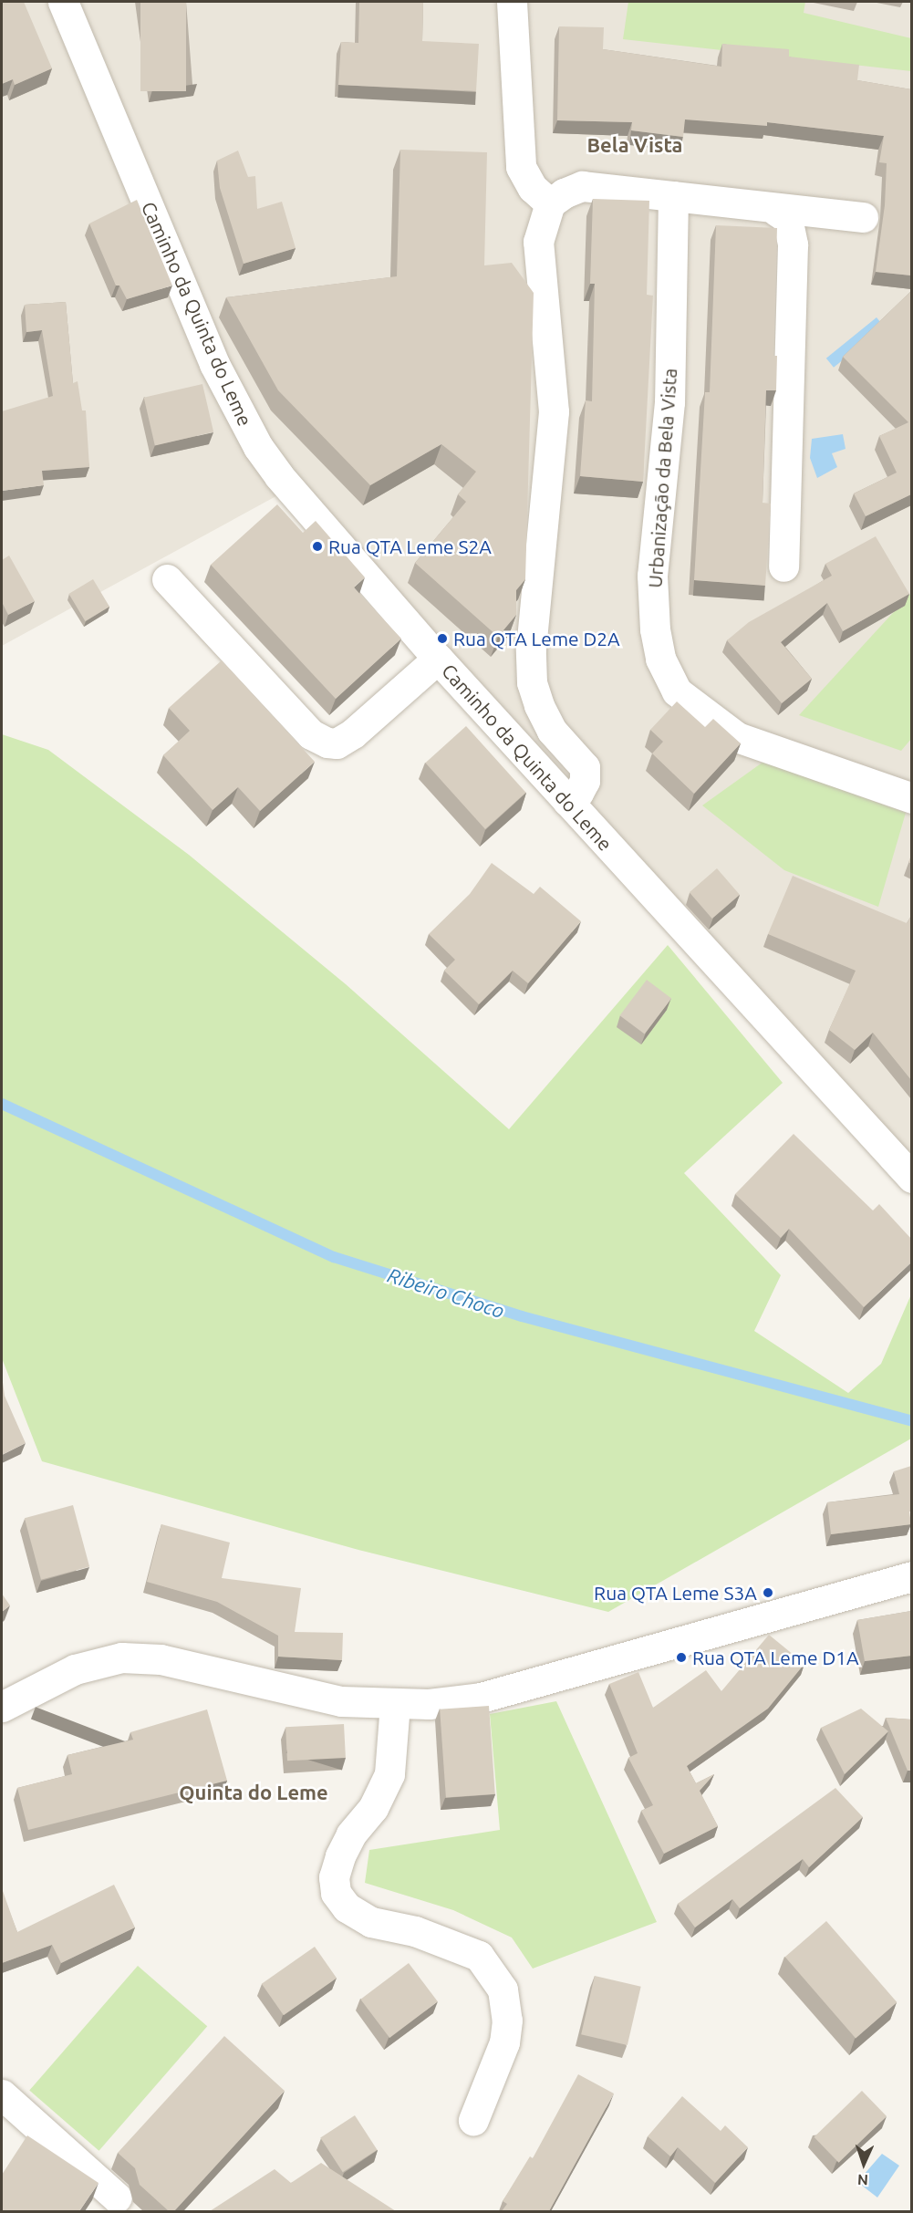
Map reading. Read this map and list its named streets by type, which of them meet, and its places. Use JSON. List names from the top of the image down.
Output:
{
  "streets": {
    "street": ["Caminho da Quinta do Leme", "Urbanização da Bela Vista"]
  },
  "districts": ["Bela Vista", "Quinta do Leme"],
  "water": ["Ribeiro Choco"],
  "places": [
    "Rua QTA Leme S2A",
    "Rua QTA Leme D2A",
    "Rua QTA Leme S3A",
    "Rua QTA Leme D1A"
  ],
  "north": "bottom"
}
